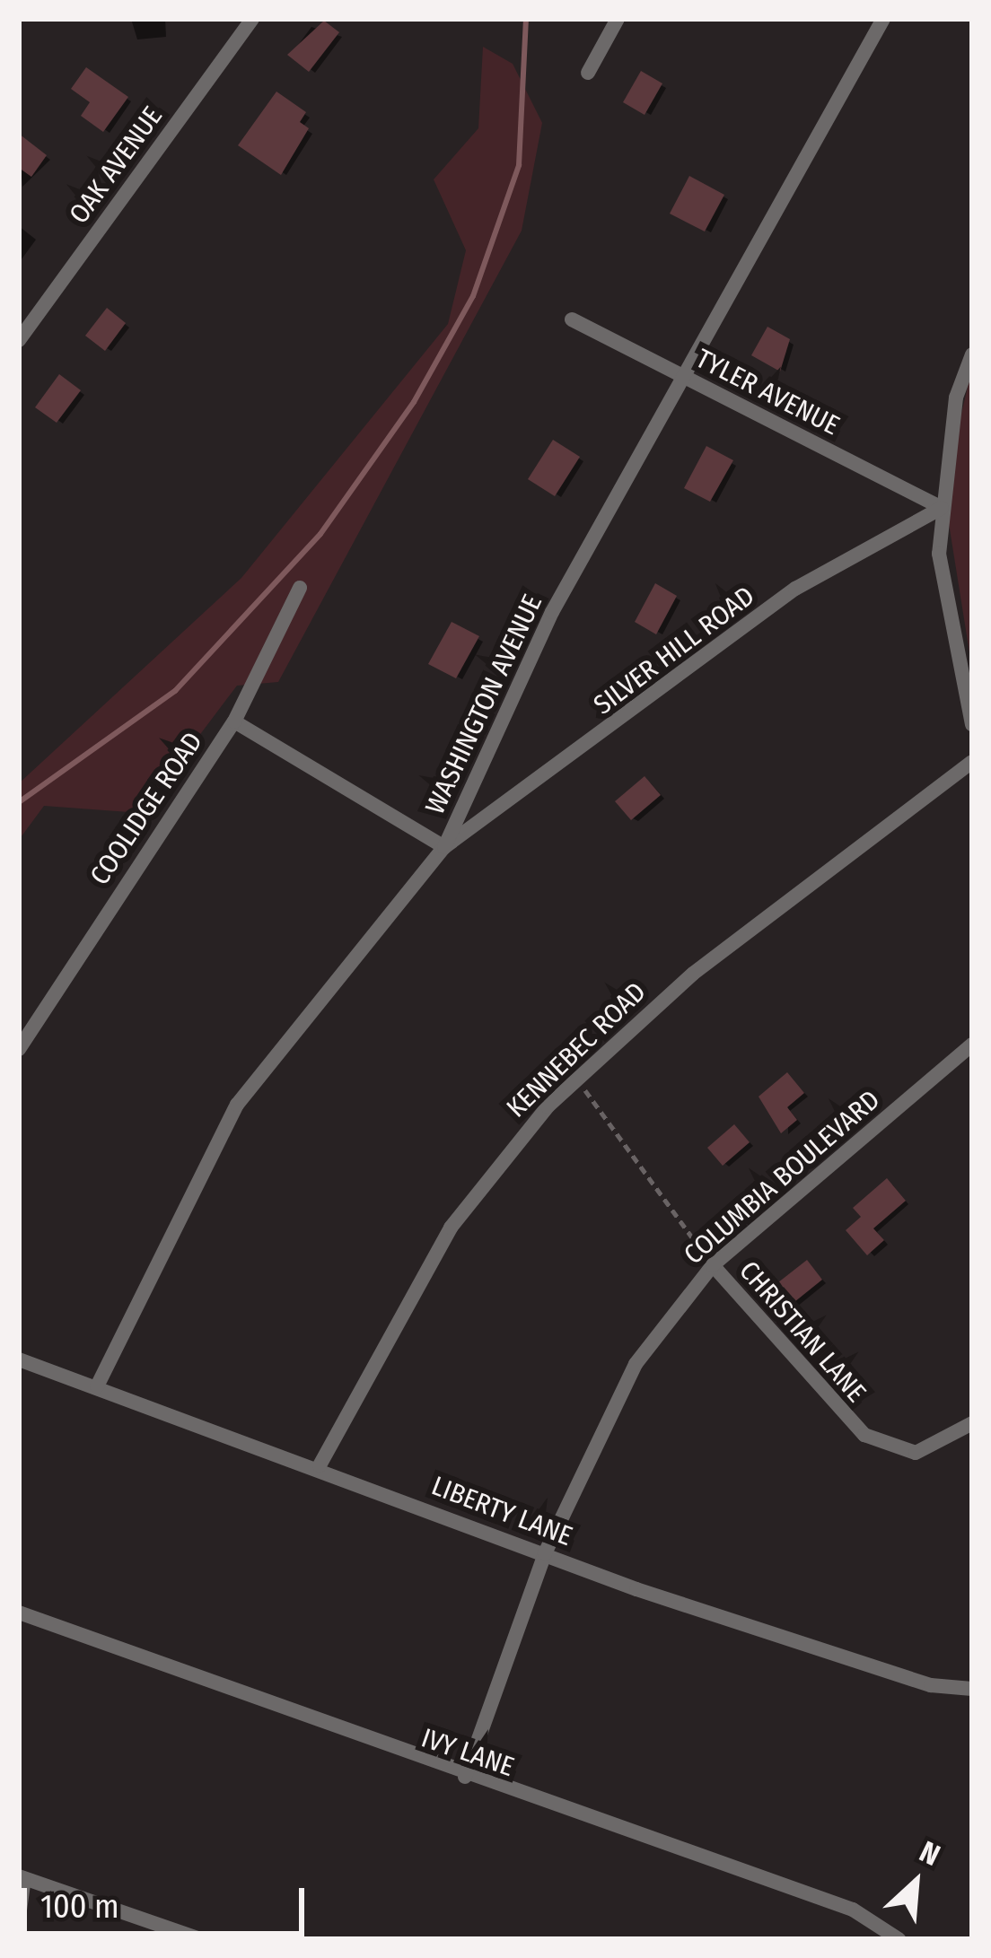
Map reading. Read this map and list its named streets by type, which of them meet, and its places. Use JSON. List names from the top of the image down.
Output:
{
  "streets": {
    "street": [
      "OAK AVENUE",
      "TYLER AVENUE",
      "SILVER HILL ROAD",
      "WASHINGTON AVENUE",
      "COOLIDGE ROAD",
      "KENNEBEC ROAD",
      "COLUMBIA BOULEVARD",
      "CHRISTIAN LANE",
      "LIBERTY LANE",
      "IVY LANE"
    ]
  },
  "crossings": [
    ["TYLER AVENUE", "SILVER HILL ROAD"],
    ["TYLER AVENUE", "WASHINGTON AVENUE"],
    ["SILVER HILL ROAD", "WASHINGTON AVENUE"],
    ["WASHINGTON AVENUE", "LIBERTY LANE"],
    ["KENNEBEC ROAD", "LIBERTY LANE"],
    ["COLUMBIA BOULEVARD", "CHRISTIAN LANE"],
    ["COLUMBIA BOULEVARD", "LIBERTY LANE"],
    ["COLUMBIA BOULEVARD", "IVY LANE"]
  ],
  "scale_bar": "100 m",
  "north": "top right"
}
